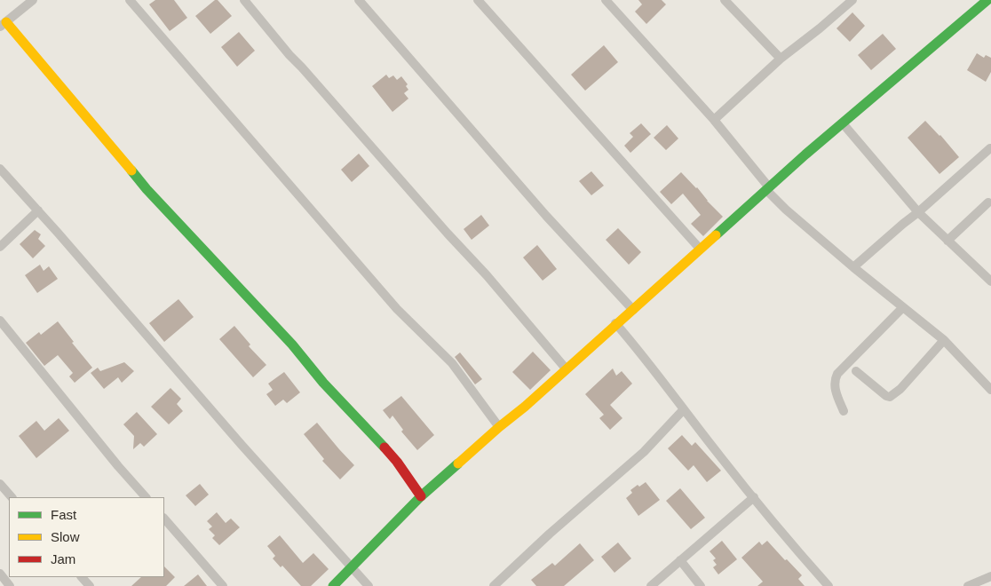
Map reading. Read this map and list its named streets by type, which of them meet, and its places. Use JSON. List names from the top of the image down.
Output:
{
  "legend": ["Fast", "Slow", "Jam"]
}
